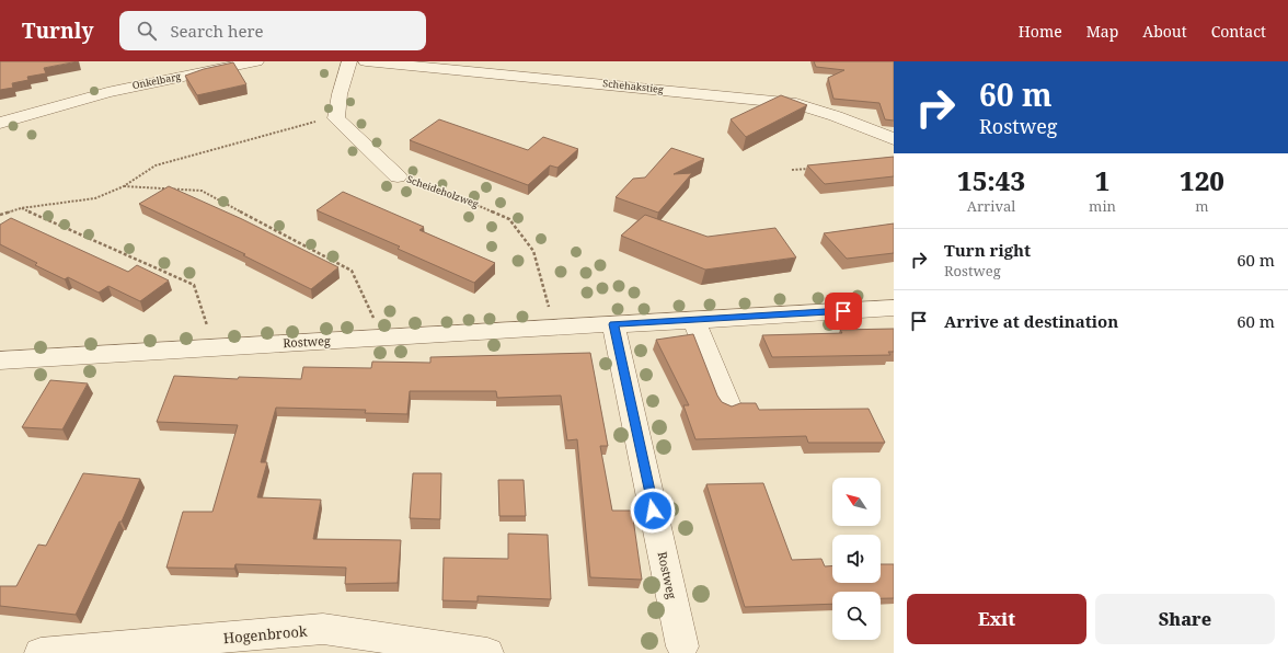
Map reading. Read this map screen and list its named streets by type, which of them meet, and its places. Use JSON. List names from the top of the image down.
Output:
{
  "streets": {
    "street": [
      "Onkelbarg",
      "Schehakstieg",
      "Scheideholzweg",
      "Rostweg",
      "Hogenbrook"
    ]
  },
  "crossings": [
    ["Scheideholzweg", "Rostweg"]
  ],
  "north": "top left",
  "page": {
    "header": "Turnly",
    "search": "Search here",
    "nav": [
      "Home",
      "Map",
      "About",
      "Contact"
    ],
    "turn": ["60 m", "Rostweg"],
    "eta": [
      "15:43",
      "Arrival",
      "1",
      "min",
      "120",
      "m"
    ],
    "list": [
      {
        "name": "Turn right",
        "note": "Rostweg",
        "value": "60 m"
      },
      {
        "name": "Arrive at destination",
        "value": "60 m"
      }
    ],
    "buttons": ["Exit", "Share"]
  }
}
